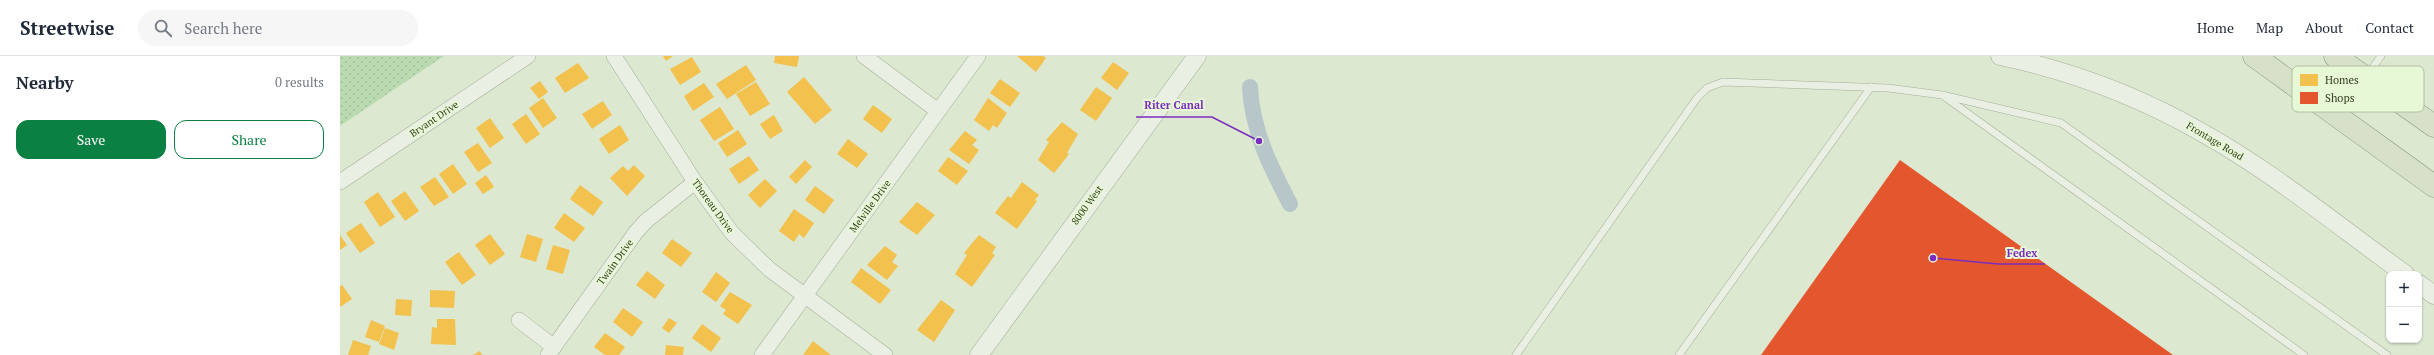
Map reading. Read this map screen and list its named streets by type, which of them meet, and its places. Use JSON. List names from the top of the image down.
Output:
{
  "streets": {
    "street": [
      "Bryant Drive",
      "Frontage Road",
      "8000 West",
      "Thoreau Drive",
      "Melville Drive",
      "Twain Drive"
    ]
  },
  "crossings": [
    ["Thoreau Drive", "Melville Drive"],
    ["Thoreau Drive", "Twain Drive"]
  ],
  "places": ["Riter Canal", "Fedex"],
  "legend": ["Homes", "Shops"],
  "page": {
    "header": "Streetwise",
    "search": "Search here",
    "nav": [
      "Home",
      "Map",
      "About",
      "Contact"
    ],
    "heading": ["Nearby", "0 results"],
    "buttons": ["Save", "Share"],
    "map_buttons": ["+", "−"]
  }
}
